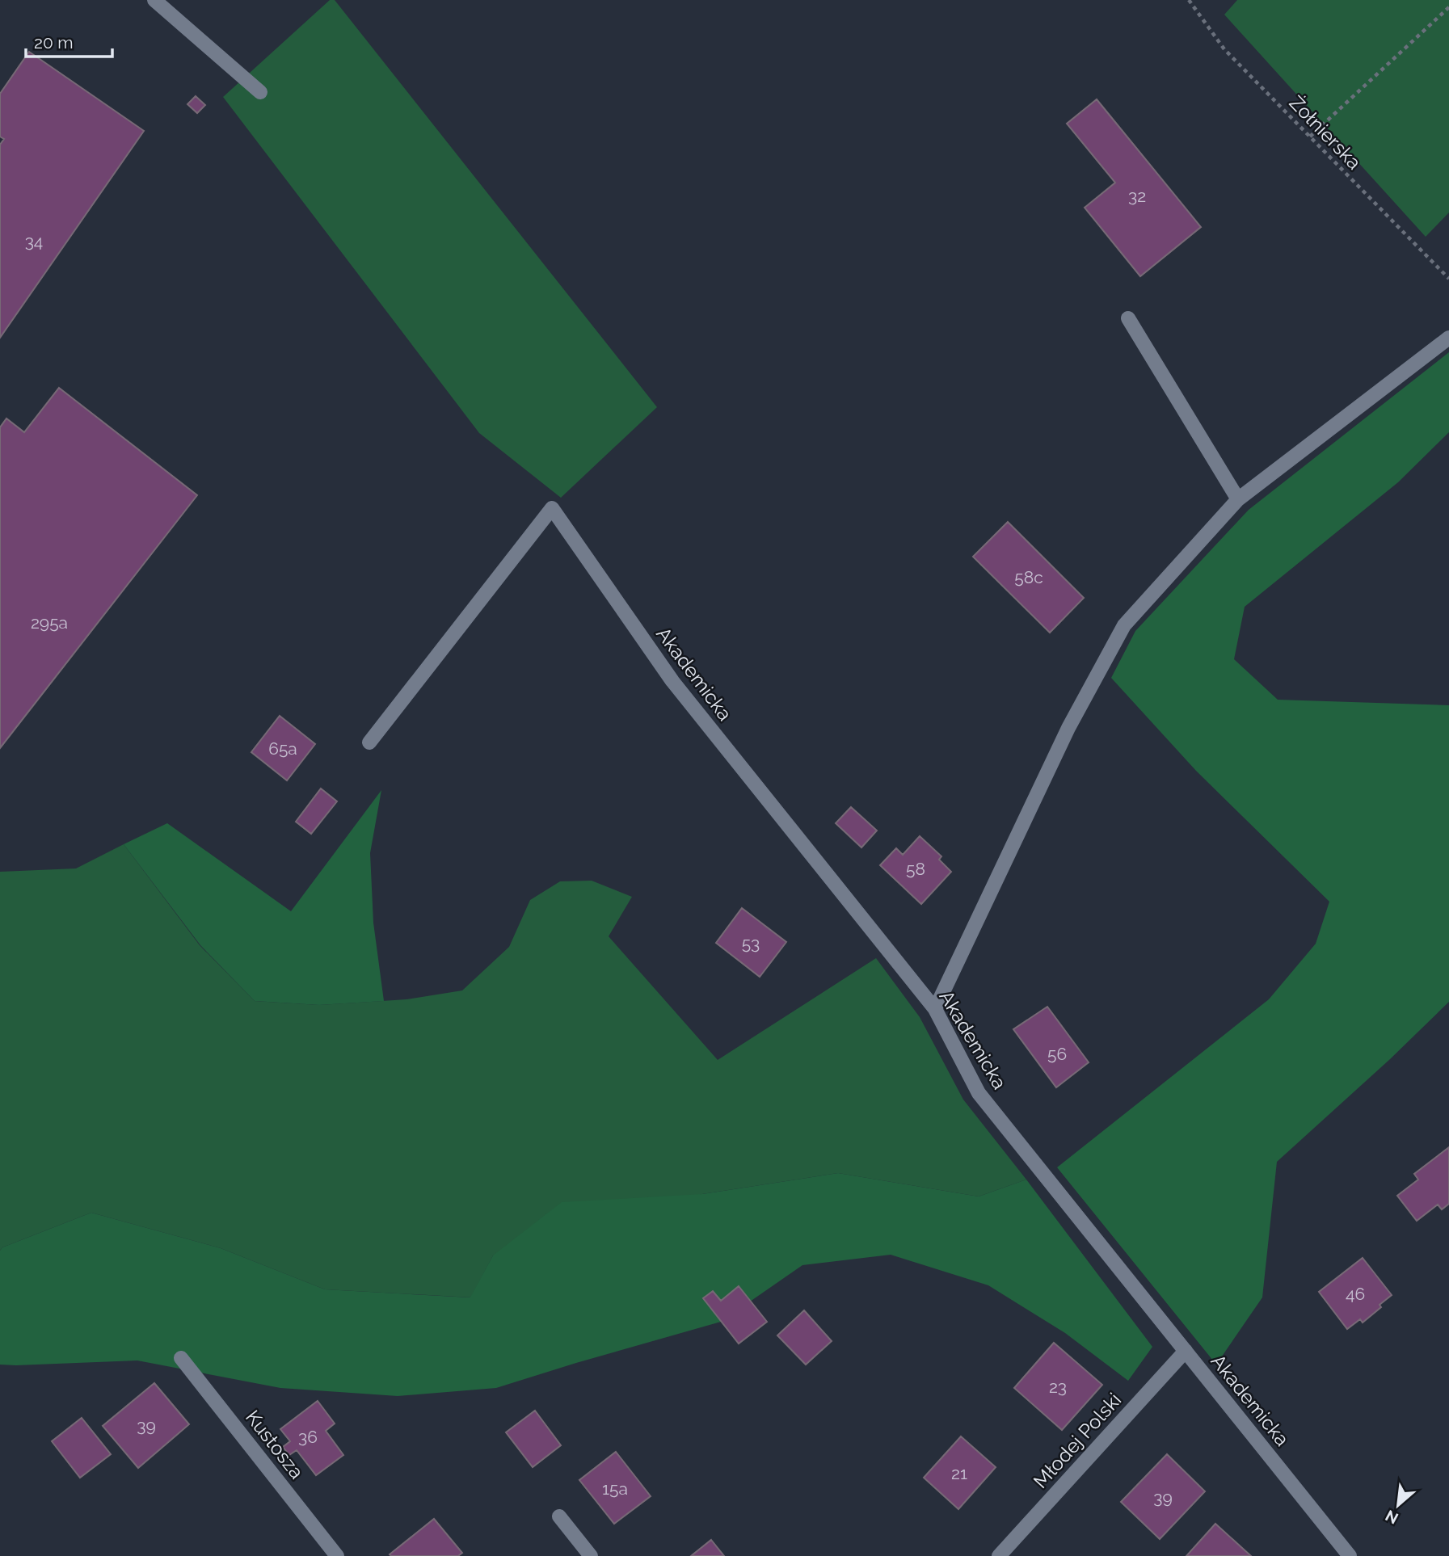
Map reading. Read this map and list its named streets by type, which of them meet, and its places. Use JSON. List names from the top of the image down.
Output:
{
  "streets": {
    "street": ["Akademicka", "Młodej Polski", "Kustosza"],
    "path": ["Żołnierska"]
  },
  "crossings": [
    ["Akademicka", "Młodej Polski"]
  ],
  "house_numbers": [
    "32",
    "34",
    "58c",
    "295a",
    "65a",
    "58",
    "53",
    "56",
    "46",
    "23",
    "39",
    "36",
    "21",
    "15a",
    "39"
  ],
  "scale_bar": "20 m",
  "north": "bottom left"
}
